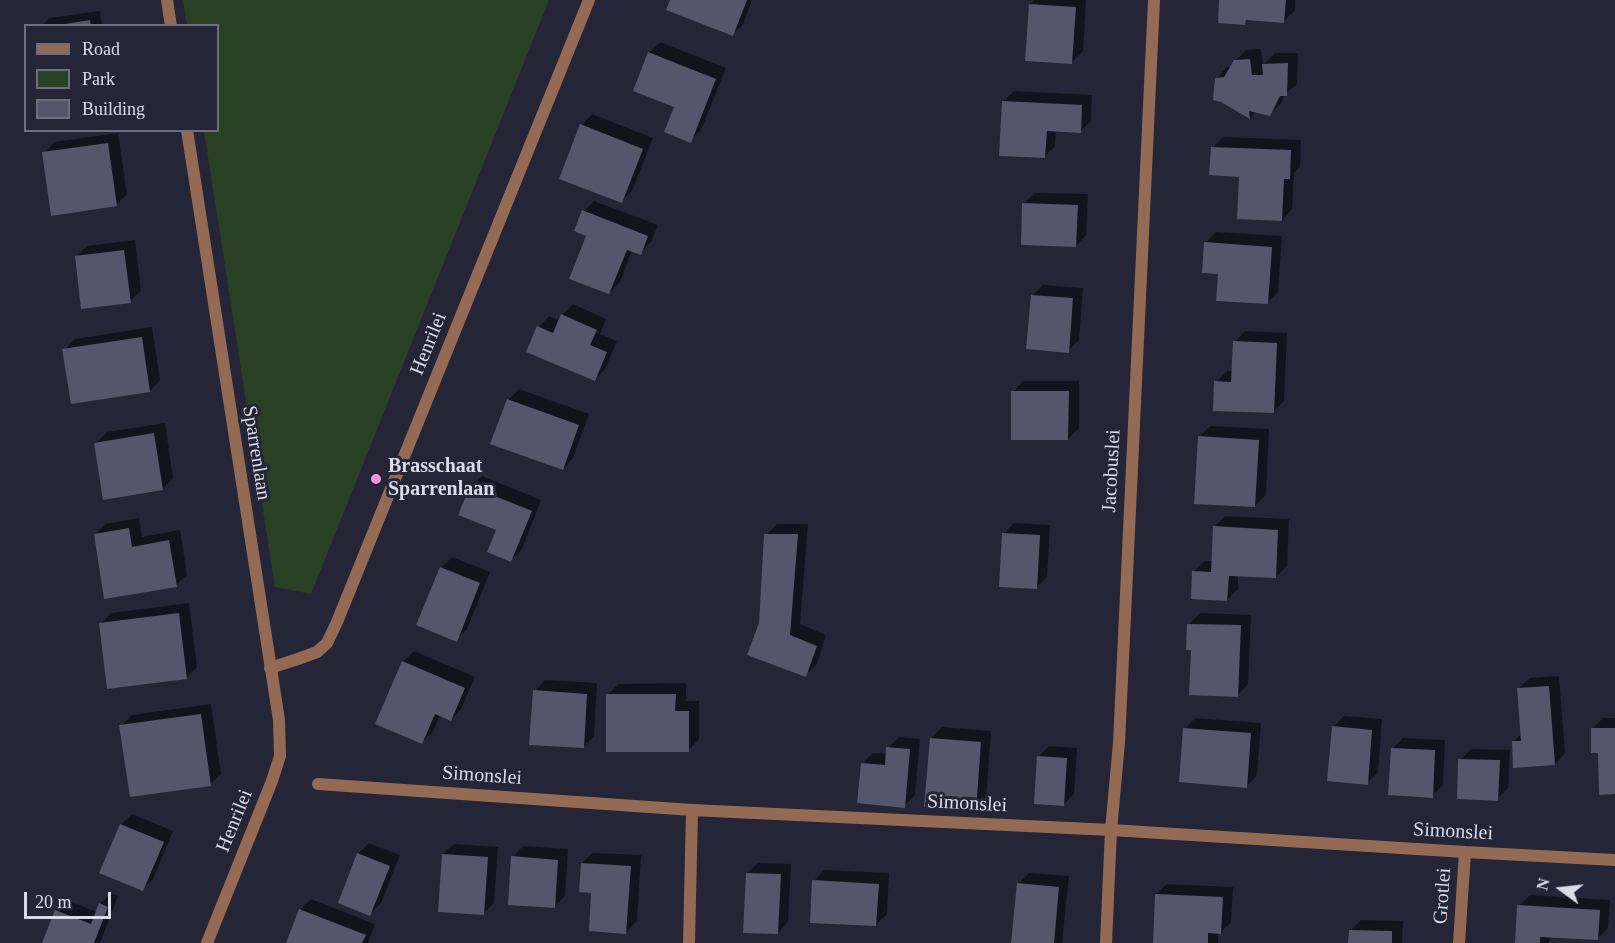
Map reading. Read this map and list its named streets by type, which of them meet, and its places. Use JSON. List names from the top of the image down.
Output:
{
  "streets": {
    "street": [
      "Henrilei",
      "Sparrenlaan",
      "Jacobuslei",
      "Simonslei",
      "Grotlei"
    ]
  },
  "crossings": [
    ["Henrilei", "Sparrenlaan"],
    ["Jacobuslei", "Simonslei"],
    ["Simonslei", "Grotlei"]
  ],
  "places": ["Brasschaat Sparrenlaan"],
  "legend": ["Road", "Park", "Building"],
  "scale_bar": "20 m",
  "north": "left"
}
